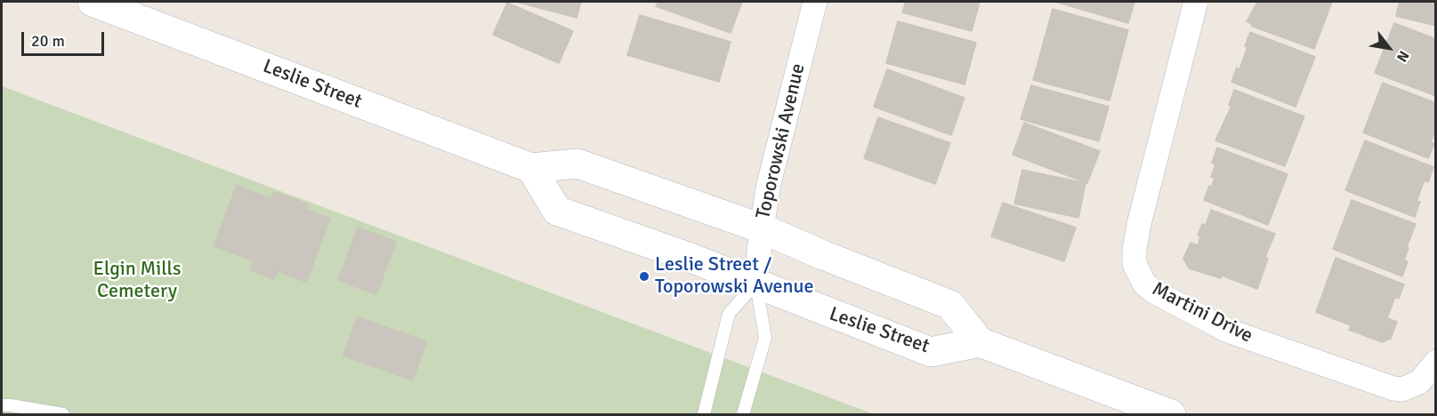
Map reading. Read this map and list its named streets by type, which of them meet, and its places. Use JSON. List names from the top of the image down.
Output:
{
  "streets": {
    "main road": ["Leslie Street"],
    "street": ["Toporowski Avenue", "Martini Drive"]
  },
  "crossings": [
    ["Leslie Street", "Toporowski Avenue"]
  ],
  "parks": ["Elgin Mills Cemetery"],
  "places": ["Leslie Street / Toporowski Avenue"],
  "scale_bar": "20 m",
  "north": "bottom right"
}
